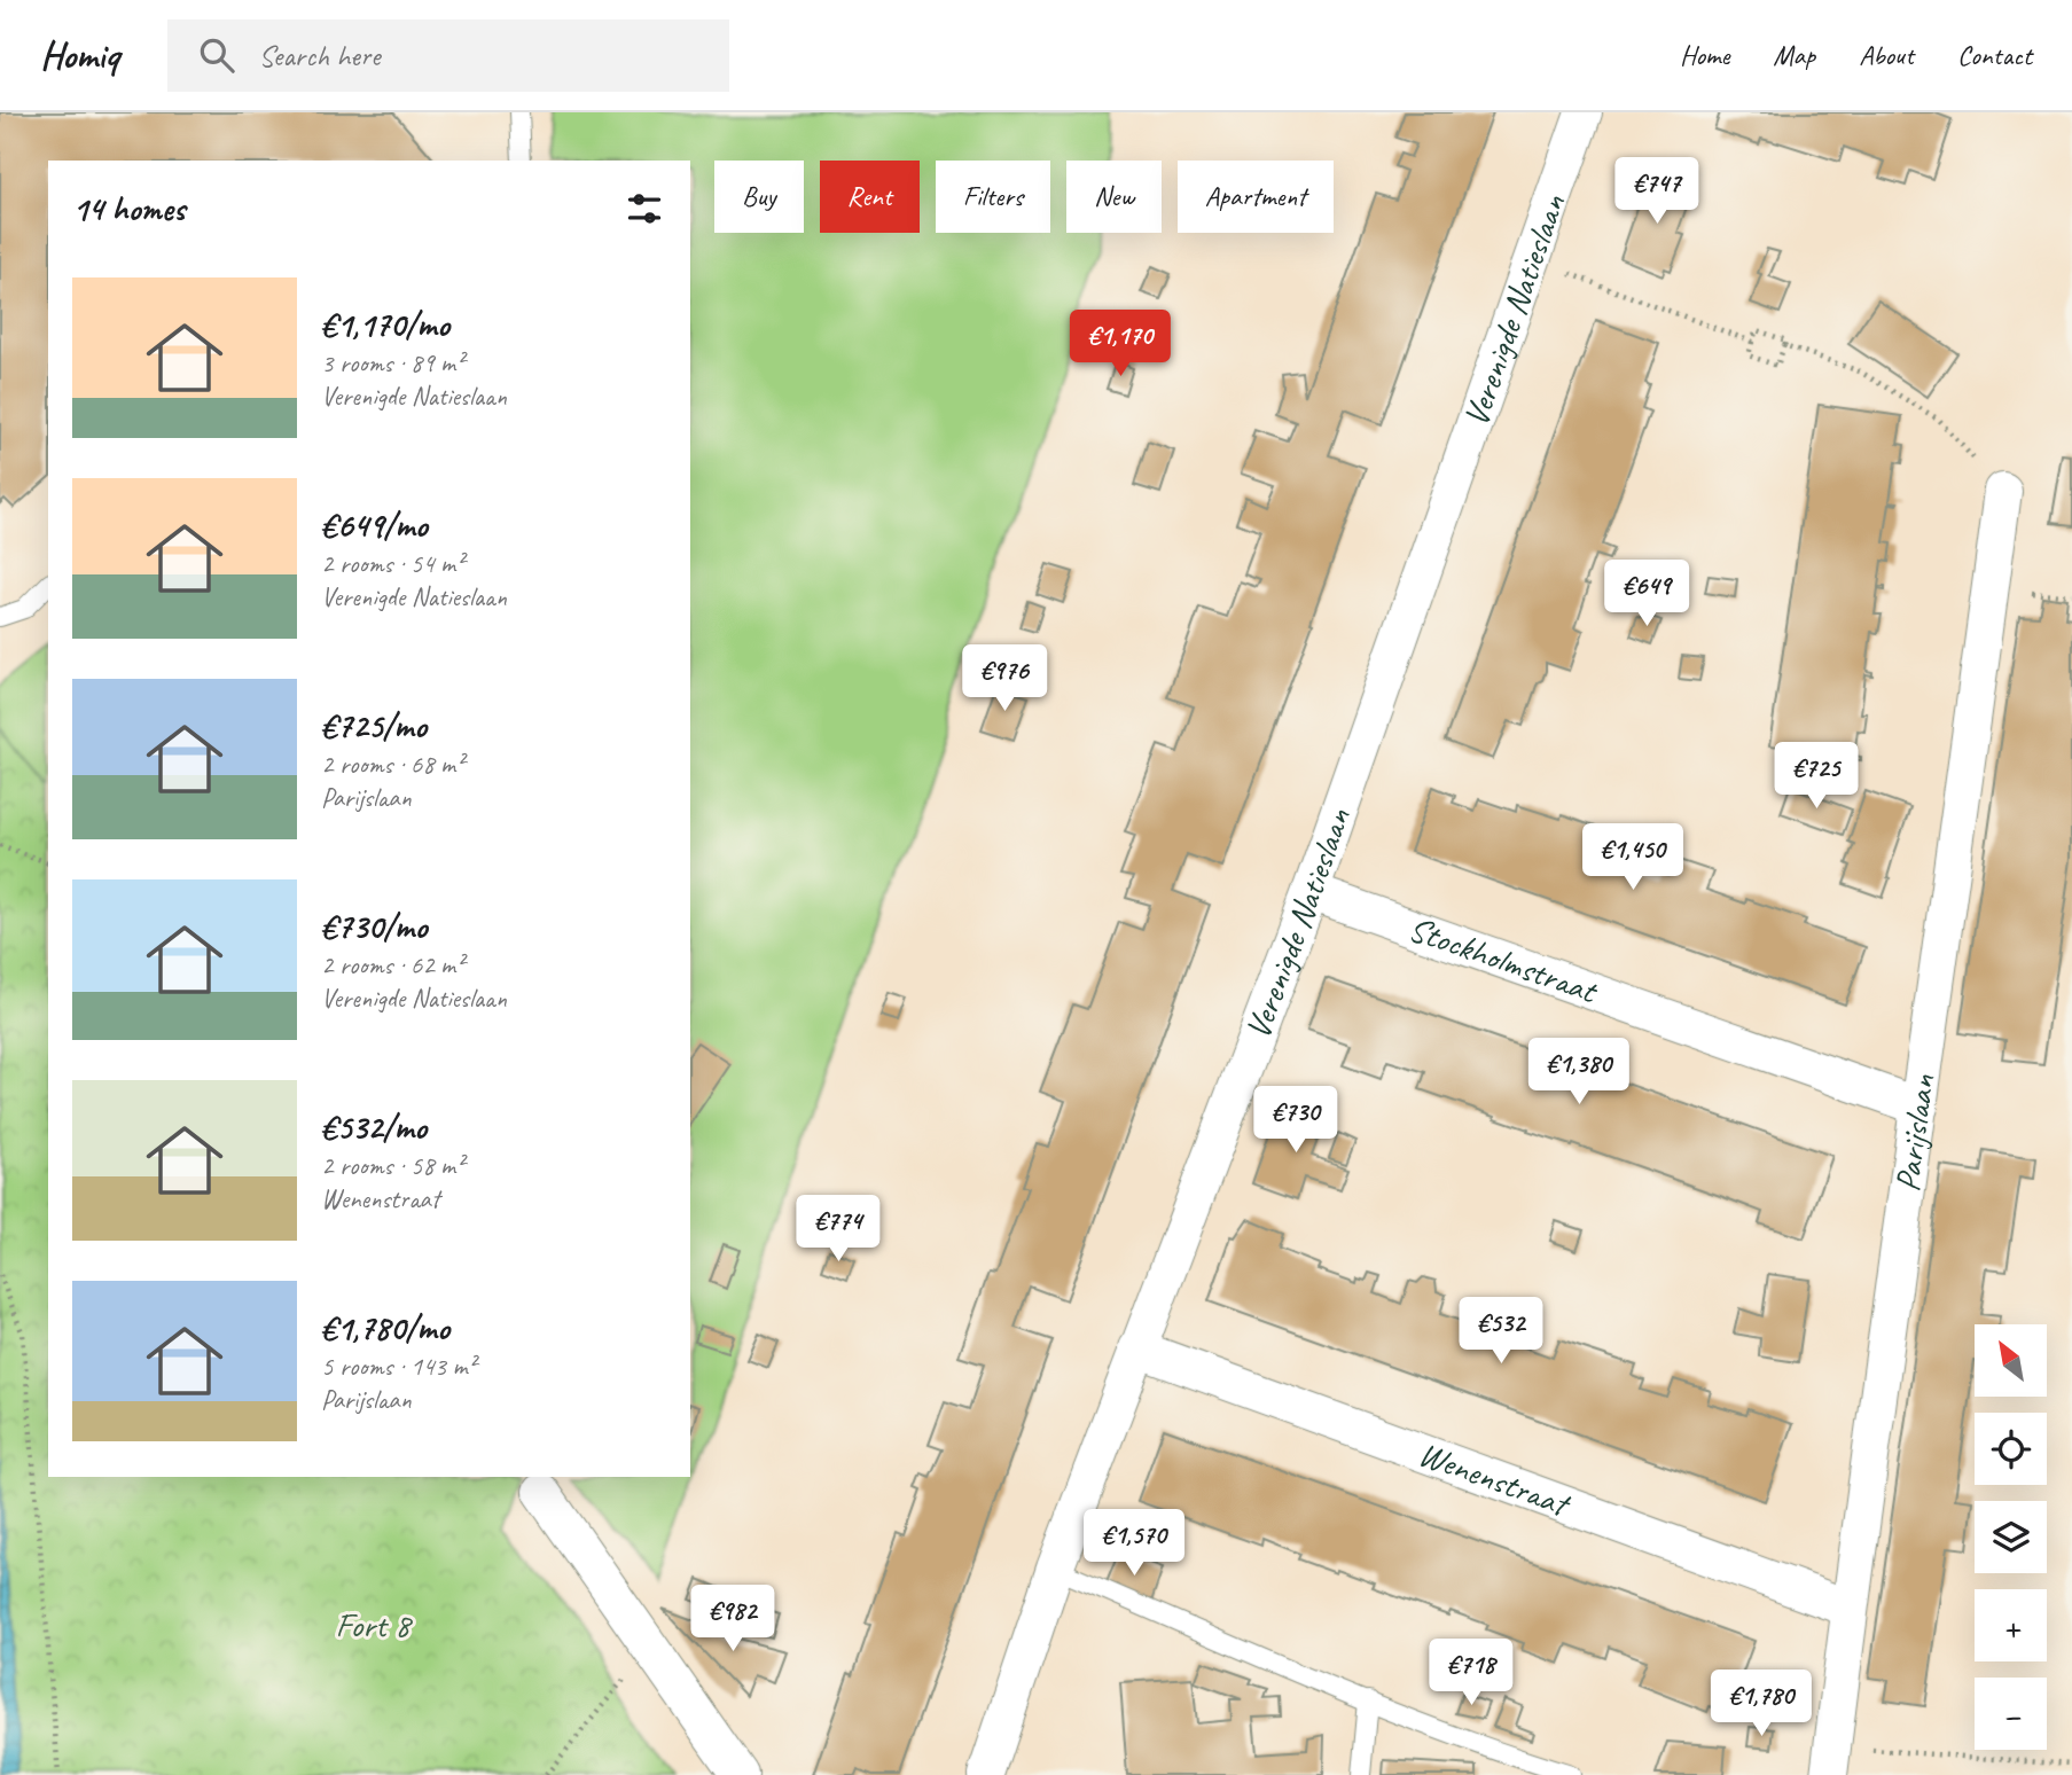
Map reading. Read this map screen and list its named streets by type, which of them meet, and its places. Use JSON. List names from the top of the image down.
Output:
{
  "streets": {
    "street": [
      "Verenigde Natieslaan",
      "Stockholmstraat",
      "Parijslaan",
      "Wenenstraat"
    ]
  },
  "crossings": [
    ["Verenigde Natieslaan", "Stockholmstraat"],
    ["Verenigde Natieslaan", "Wenenstraat"],
    ["Stockholmstraat", "Parijslaan"],
    ["Parijslaan", "Wenenstraat"]
  ],
  "parks": ["Fort 8"],
  "north": "top left",
  "page": {
    "header": "Homiq",
    "search": "Search here",
    "nav": [
      "Home",
      "Map",
      "About",
      "Contact"
    ],
    "price": [
      "€747",
      "€1,170",
      "€649",
      "€976",
      "€725",
      "€1,450",
      "€1,380",
      "€730",
      "€774",
      "€532",
      "€1,570",
      "€982",
      "€718",
      "€1,780"
    ],
    "chip": [
      "Buy",
      "Rent",
      "Filters",
      "New",
      "Apartment"
    ],
    "heading": "14 homes",
    "list": [
      {
        "name": "€1,170/mo",
        "note": "3 rooms · 89 m² · Verenigde Natieslaan"
      },
      {
        "name": "€649/mo",
        "note": "2 rooms · 54 m² · Verenigde Natieslaan"
      },
      {
        "name": "€725/mo",
        "note": "2 rooms · 68 m² · Parijslaan"
      },
      {
        "name": "€730/mo",
        "note": "2 rooms · 62 m² · Verenigde Natieslaan"
      },
      {
        "name": "€532/mo",
        "note": "2 rooms · 58 m² · Wenenstraat"
      },
      {
        "name": "€1,780/mo",
        "note": "5 rooms · 143 m² · Parijslaan"
      }
    ],
    "map_buttons": ["+", "−"]
  }
}
